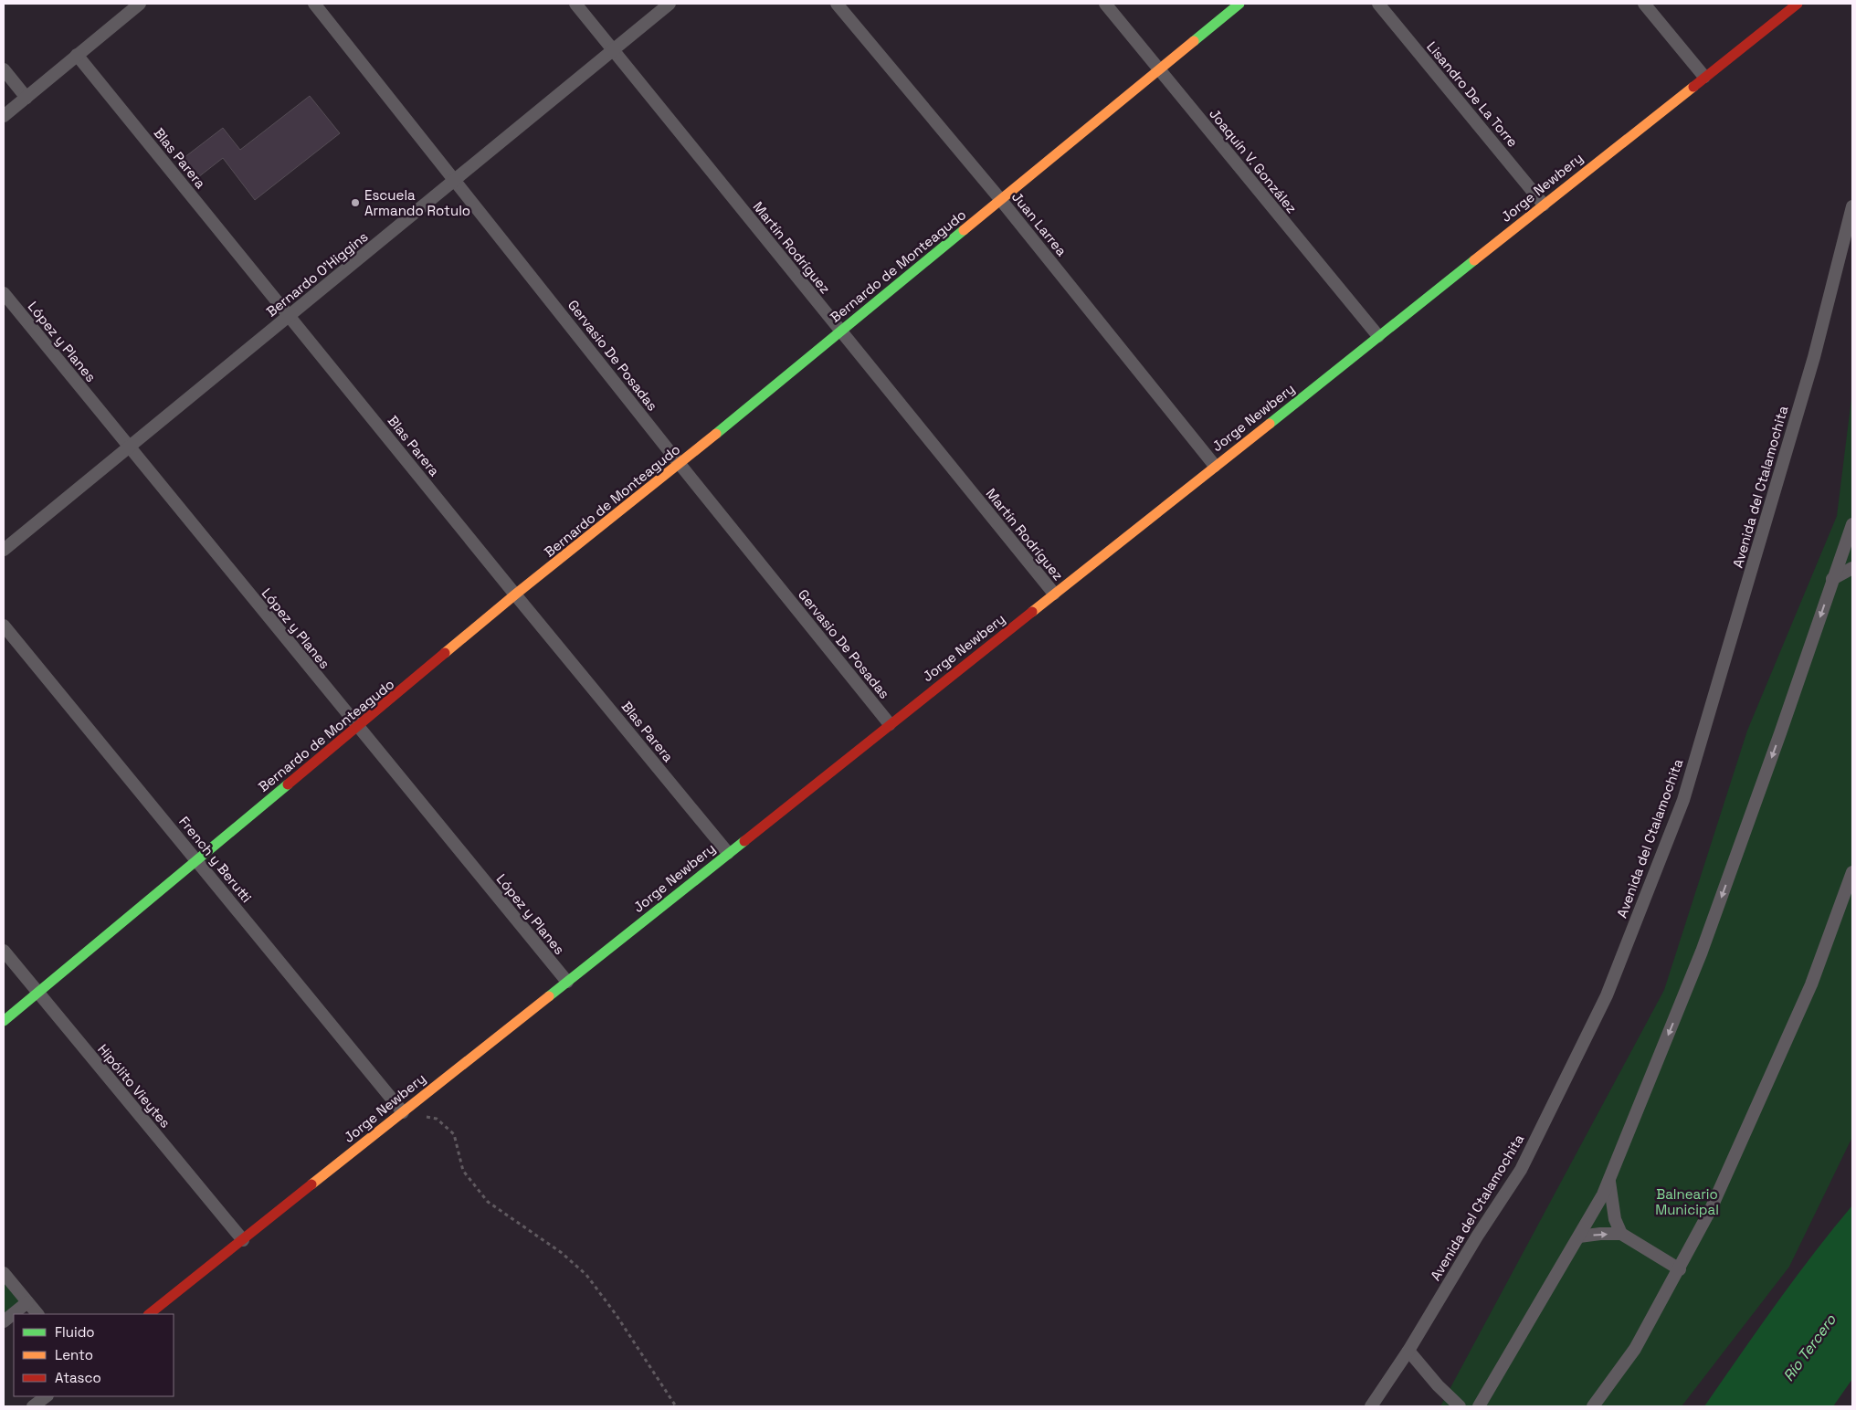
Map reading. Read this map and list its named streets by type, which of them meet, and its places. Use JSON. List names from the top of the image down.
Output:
{
  "streets": {
    "street": [
      "Lisandro De La Torre",
      "Blas Parera",
      "Joaquín V. González",
      "Jorge Newbery",
      "Juan Larrea",
      "Martín Rodríguez",
      "Bernardo de Monteagudo",
      "Bernardo O'Higgins",
      "López y Planes",
      "Gervasio De Posadas",
      "Avenida del Ctalamochita",
      "French y Berutti",
      "Hipólito Vieytes"
    ]
  },
  "crossings": [
    ["Lisandro De La Torre", "Jorge Newbery"],
    ["Blas Parera", "Jorge Newbery"],
    ["Blas Parera", "Bernardo de Monteagudo"],
    ["Blas Parera", "Bernardo O'Higgins"],
    ["Joaquín V. González", "Jorge Newbery"],
    ["Joaquín V. González", "Bernardo de Monteagudo"],
    ["Jorge Newbery", "Juan Larrea"],
    ["Jorge Newbery", "Martín Rodríguez"],
    ["Jorge Newbery", "López y Planes"],
    ["Jorge Newbery", "Gervasio De Posadas"],
    ["Jorge Newbery", "French y Berutti"],
    ["Jorge Newbery", "Hipólito Vieytes"],
    ["Juan Larrea", "Bernardo de Monteagudo"],
    ["Martín Rodríguez", "Bernardo de Monteagudo"],
    ["Martín Rodríguez", "Bernardo O'Higgins"],
    ["Bernardo de Monteagudo", "López y Planes"],
    ["Bernardo de Monteagudo", "Gervasio De Posadas"],
    ["Bernardo de Monteagudo", "French y Berutti"],
    ["Bernardo de Monteagudo", "Hipólito Vieytes"],
    ["Bernardo O'Higgins", "López y Planes"],
    ["Bernardo O'Higgins", "Gervasio De Posadas"]
  ],
  "water": ["Río Tercero"],
  "parks": ["Balneario Municipal"],
  "places": ["Escuela Armando Rotulo"],
  "legend": ["Fluido", "Lento", "Atasco"]
}
